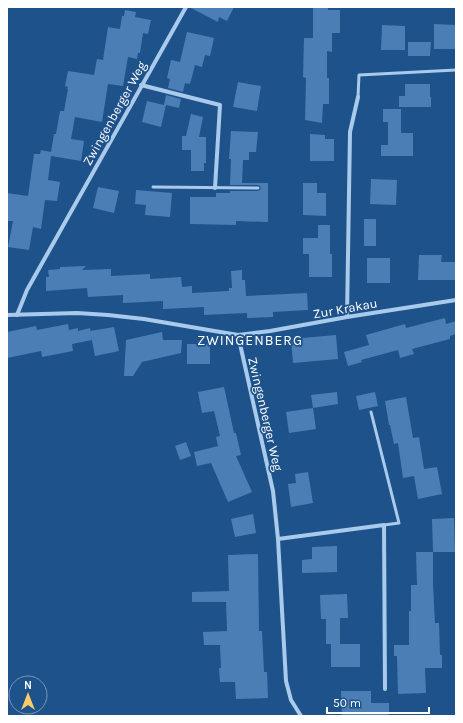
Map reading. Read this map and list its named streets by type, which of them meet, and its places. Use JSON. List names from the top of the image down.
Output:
{
  "streets": {
    "street": ["Zwingenberger Weg", "Zur Krakau"]
  },
  "crossings": [
    ["Zwingenberger Weg", "Zur Krakau"]
  ],
  "districts": ["ZWINGENBERG"],
  "scale_bar": "50 m",
  "north": "top"
}
